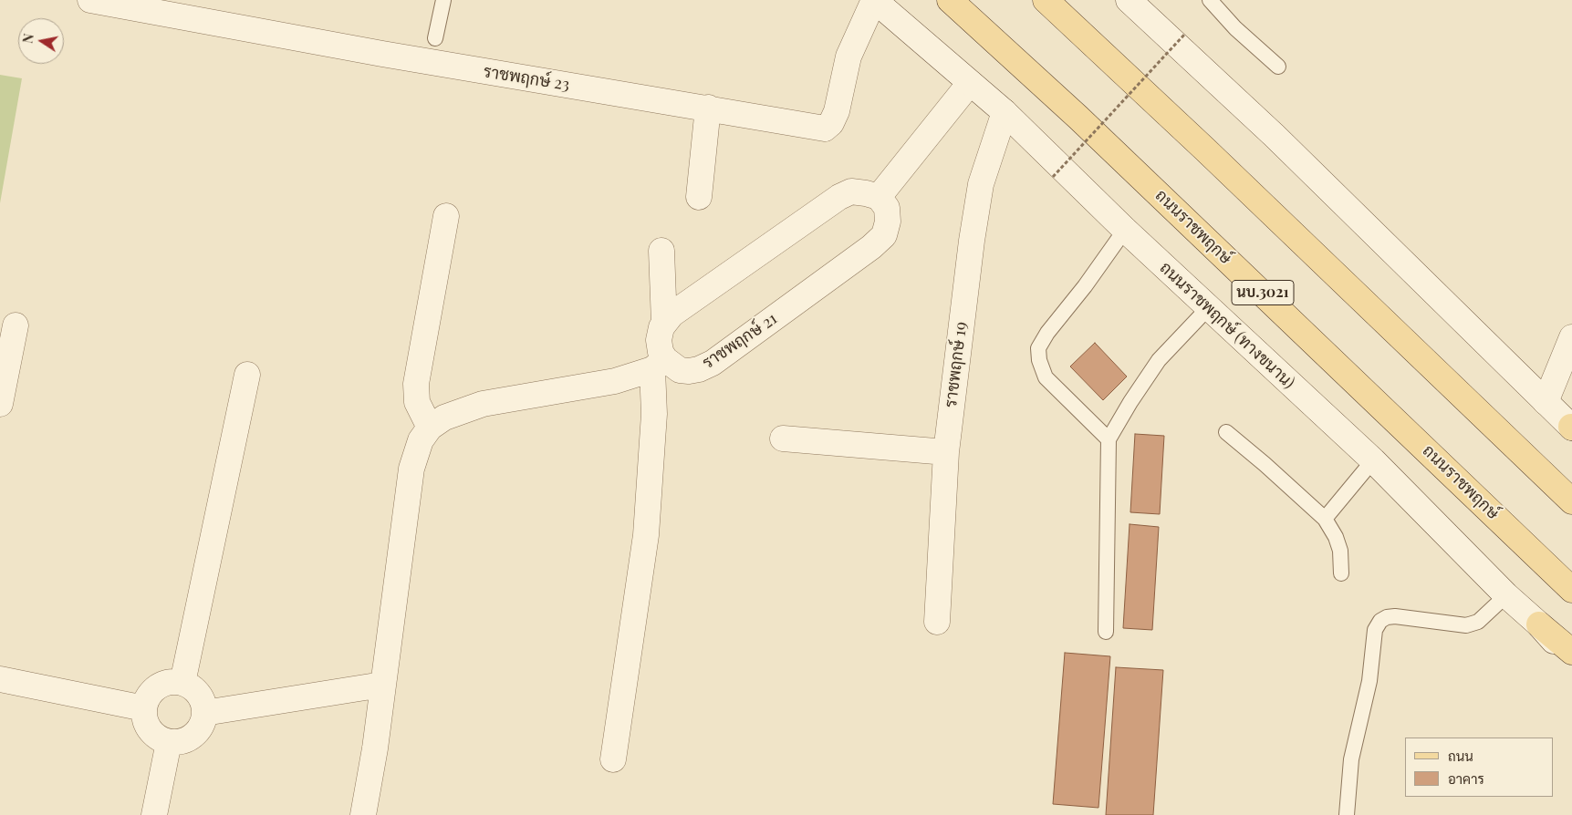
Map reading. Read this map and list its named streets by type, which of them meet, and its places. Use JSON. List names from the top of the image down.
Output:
{
  "streets": {
    "main road": ["ถนนราชพฤกษ์", "นบ.3021"],
    "street": [
      "ราชพฤกษ์ 23",
      "ถนนราชพฤกษ์ (ทางขนาน)",
      "ราชพฤกษ์ 21",
      "ราชพฤกษ์ 19"
    ]
  },
  "crossings": [
    ["ราชพฤกษ์ 23", "ถนนราชพฤกษ์ (ทางขนาน)"],
    ["ถนนราชพฤกษ์ (ทางขนาน)", "ราชพฤกษ์ 19"]
  ],
  "legend": ["ถนน", "อาคาร"],
  "north": "left"
}
